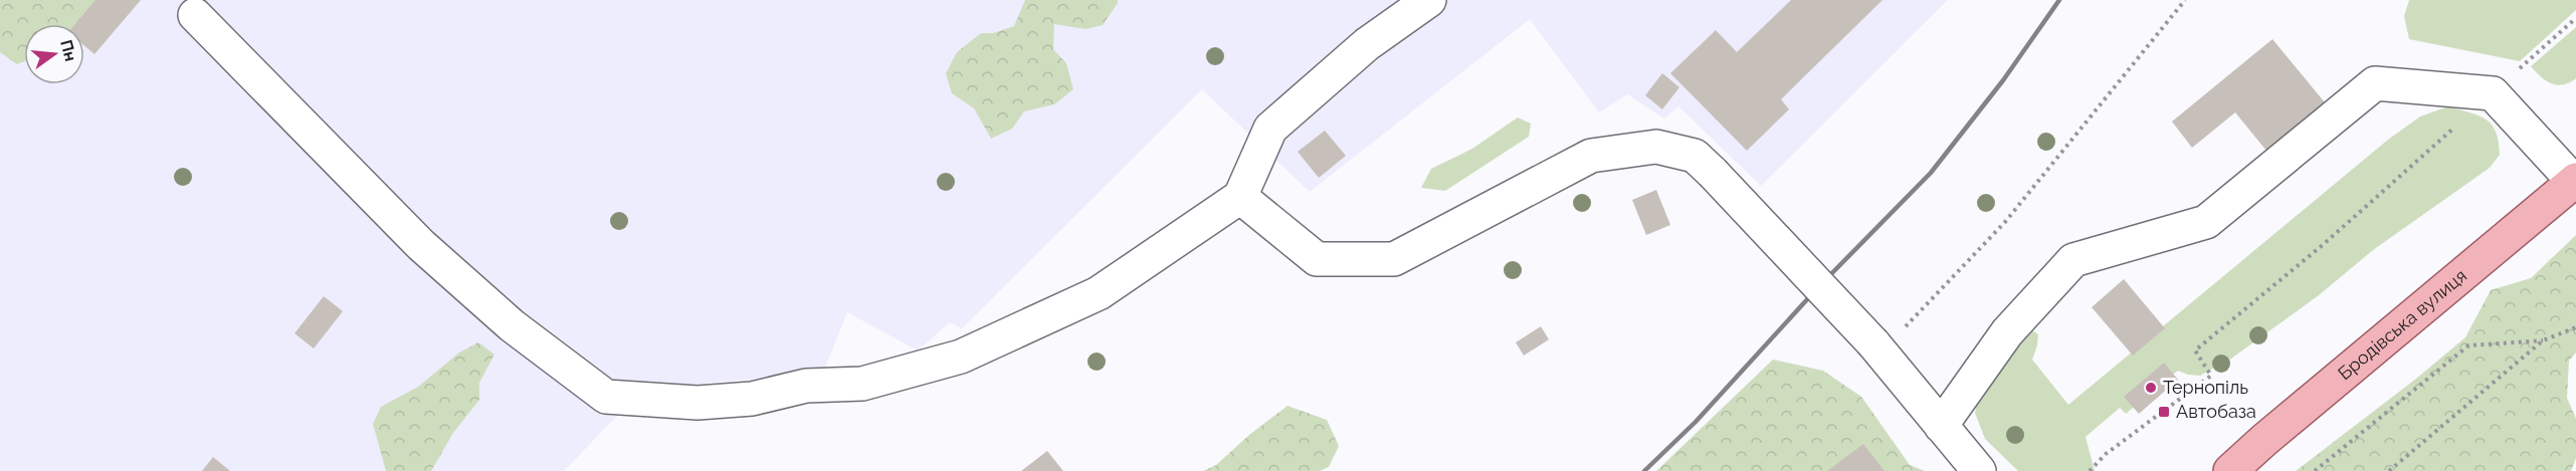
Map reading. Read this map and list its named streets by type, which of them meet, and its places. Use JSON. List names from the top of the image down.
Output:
{
  "streets": {
    "main road": ["Бродівська вулиця"]
  },
  "places": {
    "other": ["Тернопіль"],
    "transit": ["Автобаза"]
  },
  "north": "right"
}
